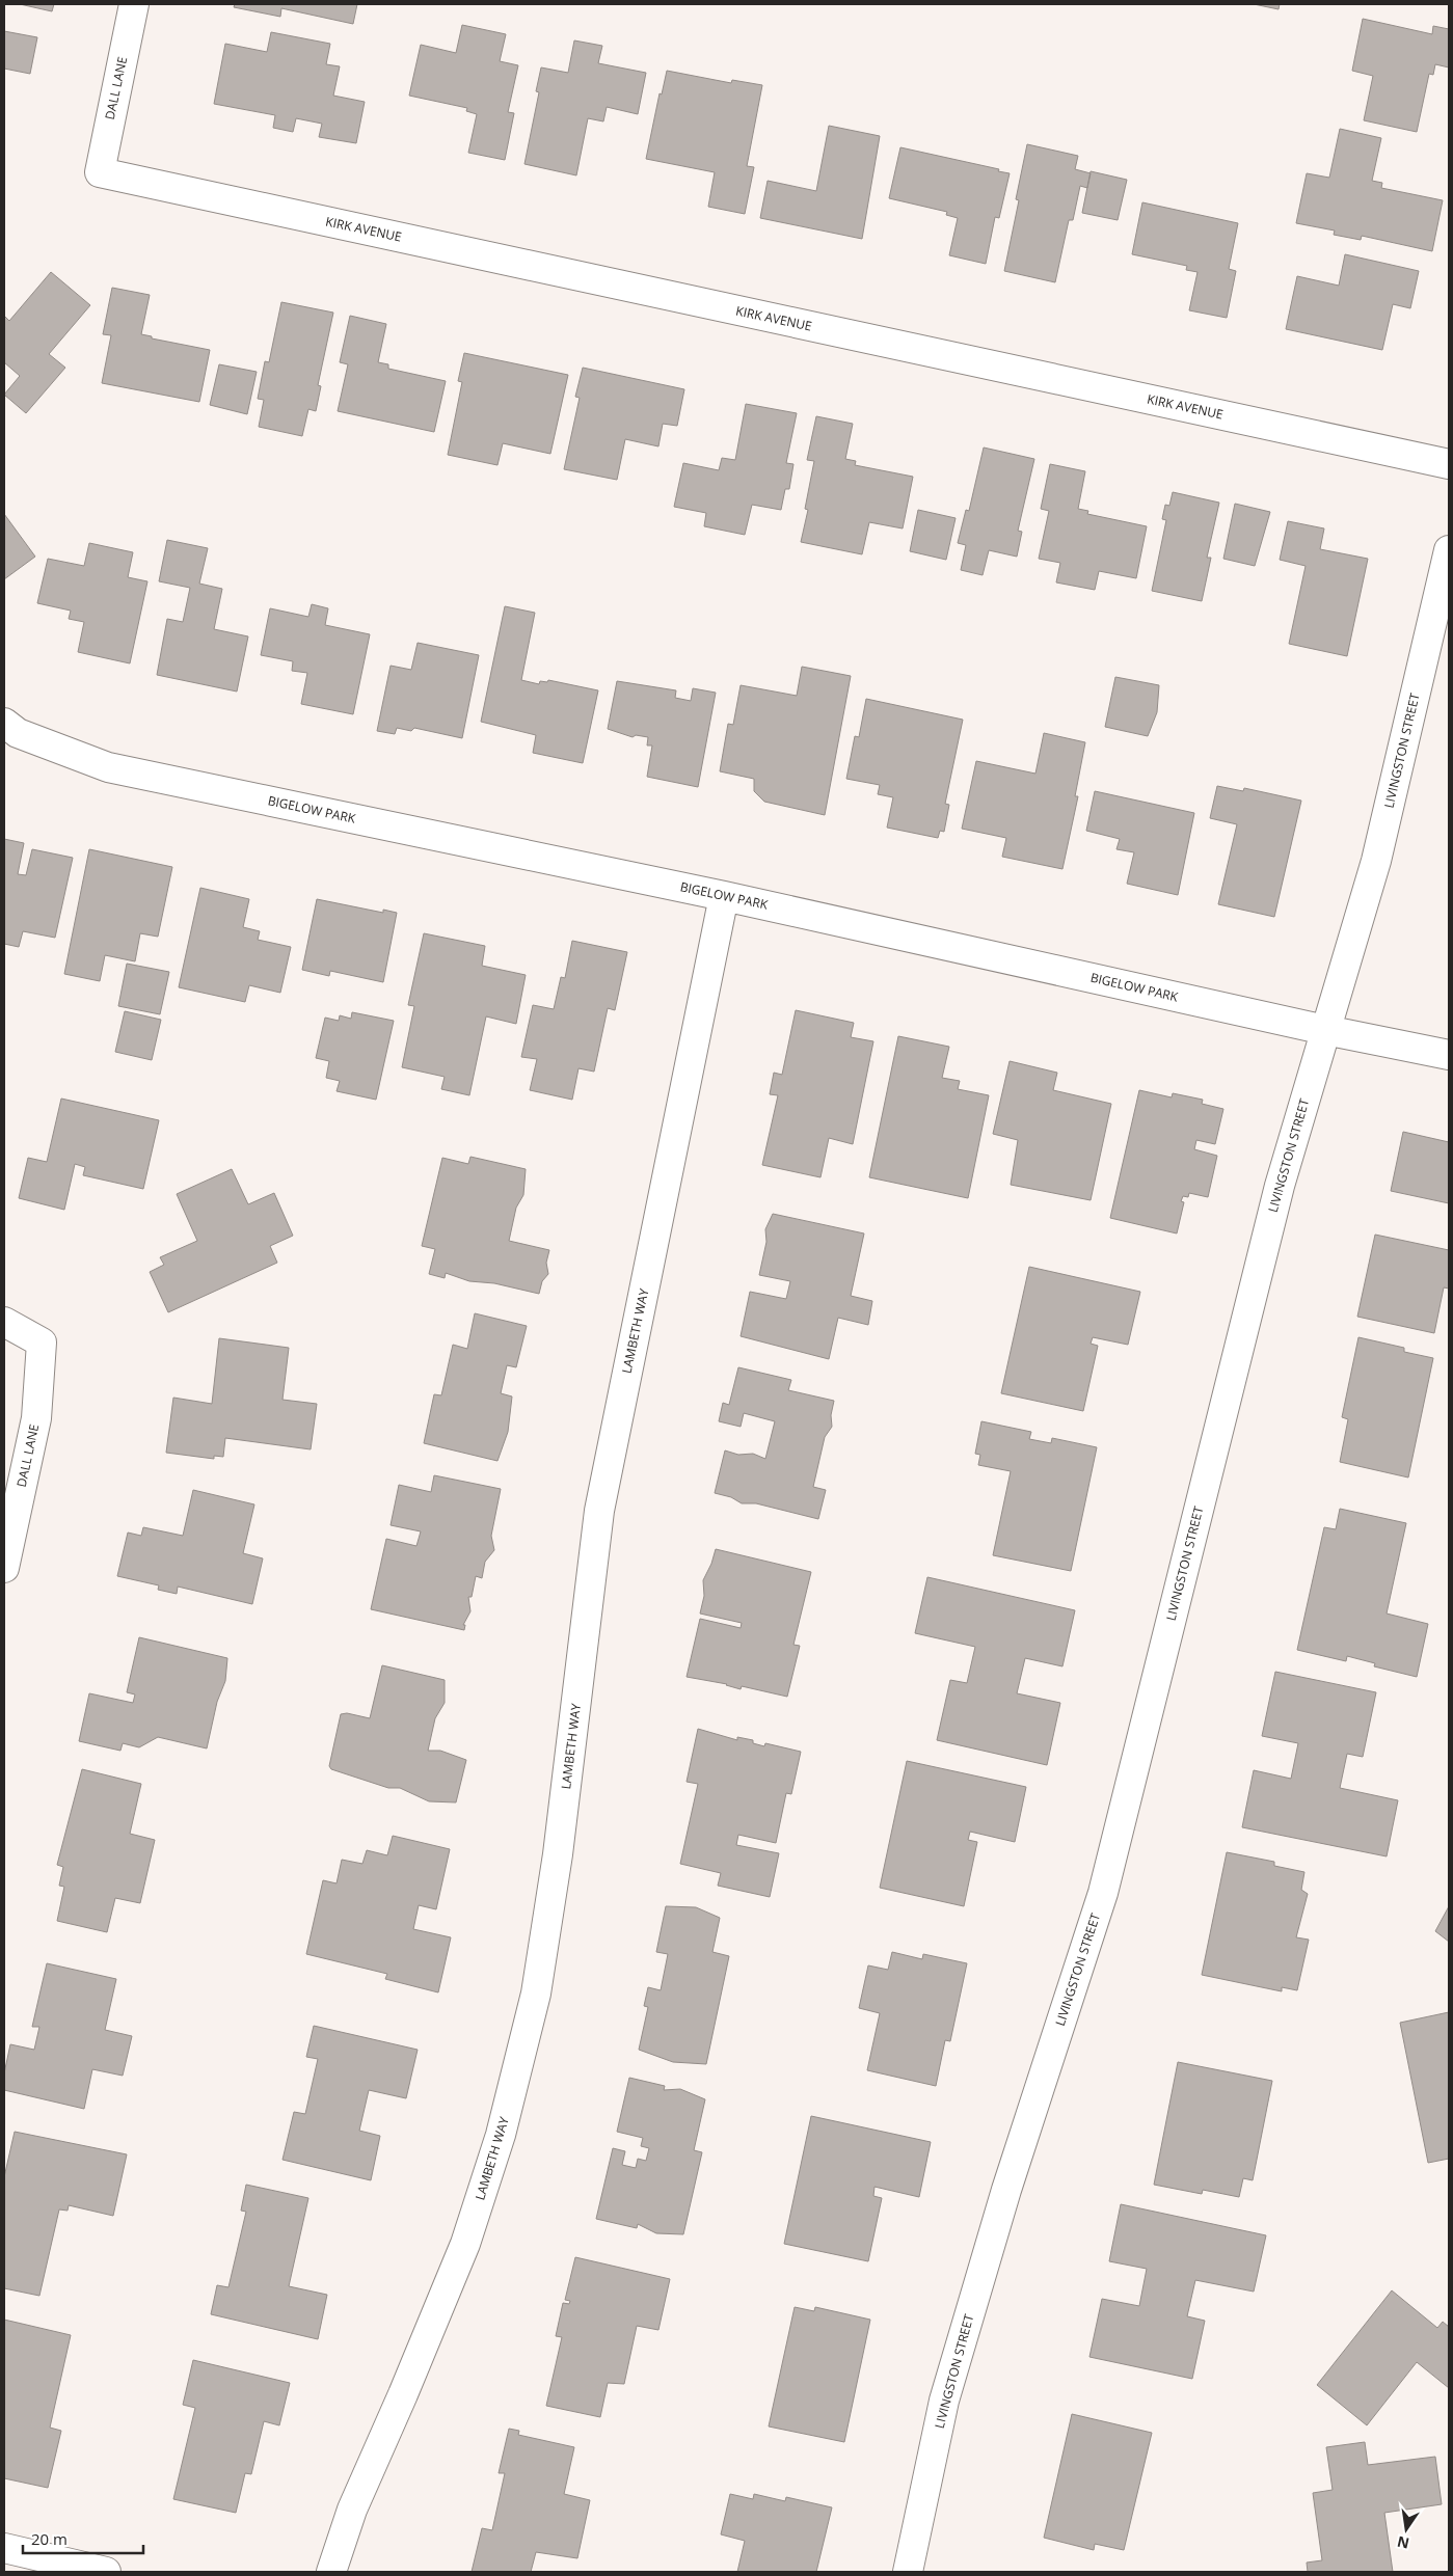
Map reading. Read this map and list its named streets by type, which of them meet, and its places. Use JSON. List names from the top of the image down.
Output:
{
  "streets": {
    "street": [
      "DALL LANE",
      "KIRK AVENUE",
      "LIVINGSTON STREET",
      "BIGELOW PARK",
      "LAMBETH WAY"
    ]
  },
  "crossings": [
    ["DALL LANE", "KIRK AVENUE"],
    ["LIVINGSTON STREET", "BIGELOW PARK"],
    ["BIGELOW PARK", "LAMBETH WAY"]
  ],
  "scale_bar": "20 m",
  "north": "bottom"
}
